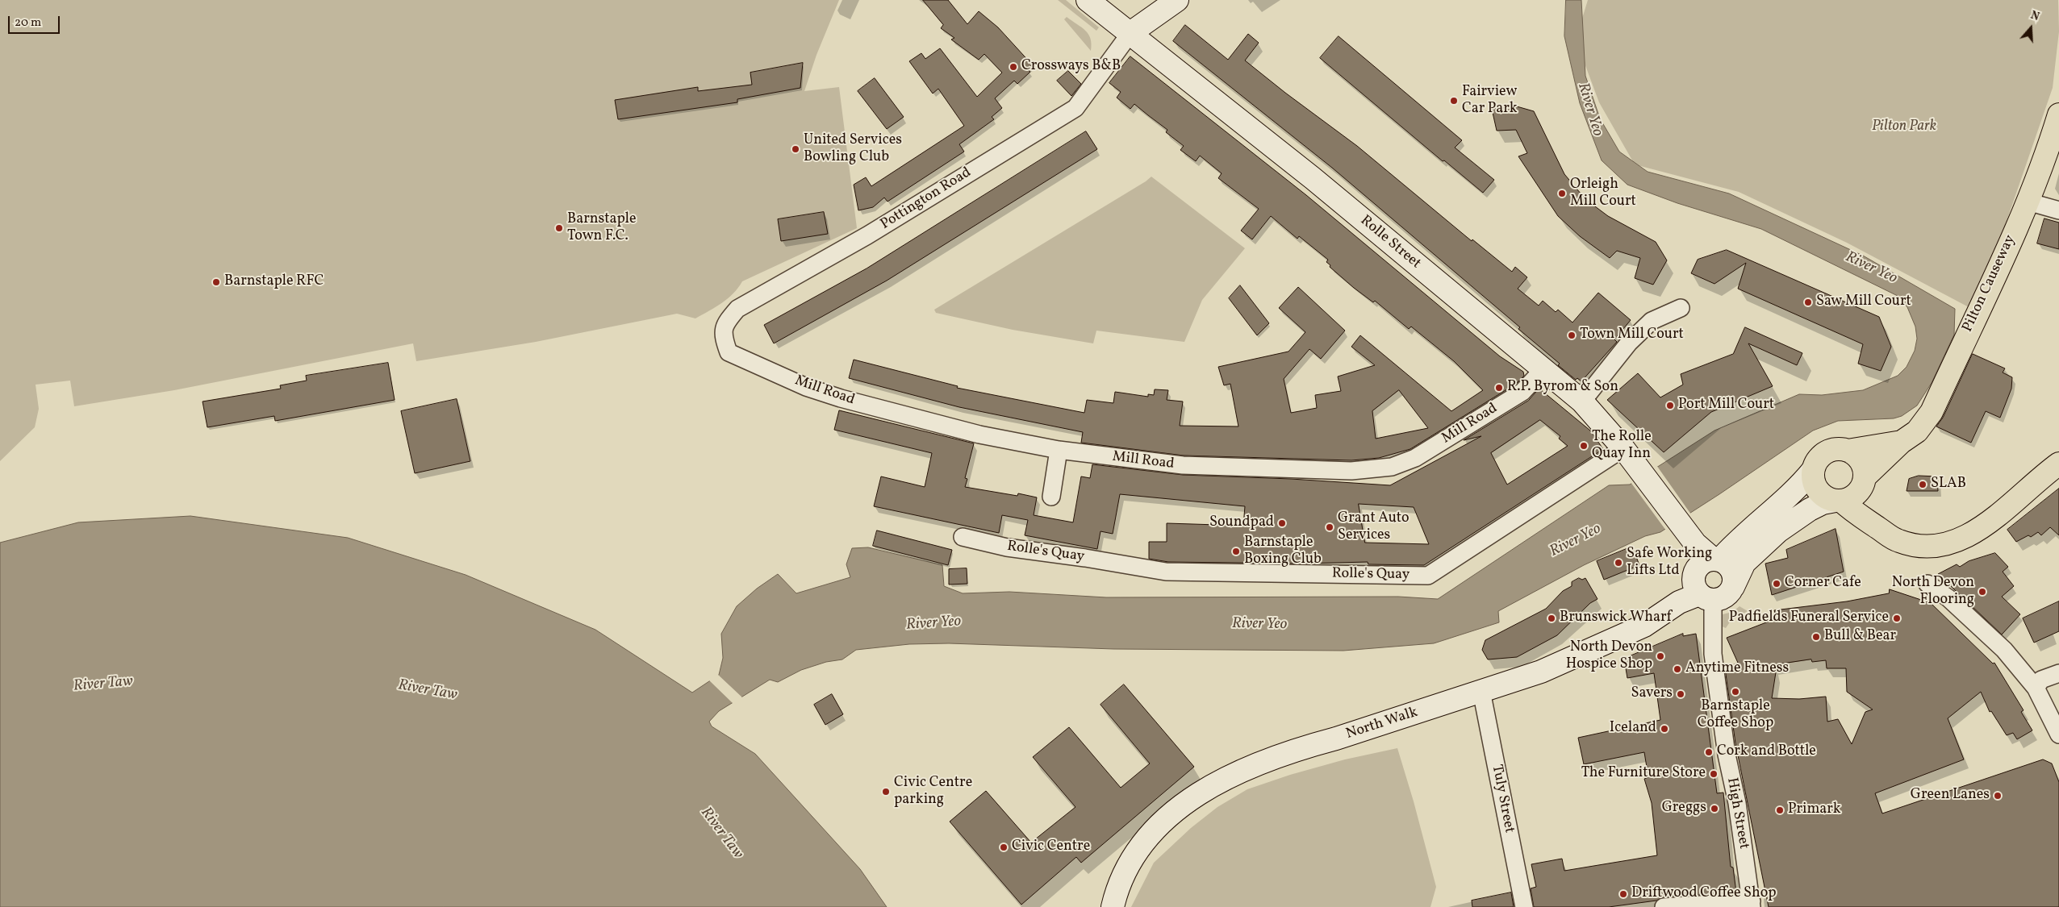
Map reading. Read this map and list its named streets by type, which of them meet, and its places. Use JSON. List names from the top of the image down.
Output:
{
  "streets": {
    "main road": ["Rolle Street", "Pilton Causeway", "North Walk"],
    "street": [
      "Pottington Road",
      "Mill Road",
      "Rolle's Quay",
      "Tuly Street",
      "High Street"
    ]
  },
  "crossings": [
    ["Pottington Road", "Rolle Street"],
    ["Pottington Road", "Mill Road"],
    ["Rolle Street", "Mill Road"],
    ["Rolle Street", "Rolle's Quay"],
    ["Rolle Street", "North Walk"],
    ["Rolle Street", "High Street"],
    ["North Walk", "Tuly Street"],
    ["North Walk", "High Street"]
  ],
  "water": ["River Yeo", "River Taw"],
  "parks": ["Pilton Park"],
  "places": [
    "Crossways B&B",
    "Fairview Car Park",
    "United Services Bowling Club",
    "Orleigh Mill Court",
    "Barnstaple Town F.C.",
    "Barnstaple RFC",
    "Saw Mill Court",
    "Town Mill Court",
    "R.P. Byrom & Son",
    "Port Mill Court",
    "The Rolle Quay Inn",
    "SLAB",
    "Soundpad",
    "Grant Auto Services",
    "Barnstaple Boxing Club",
    "Safe Working Lifts Ltd",
    "Corner Cafe",
    "North Devon Flooring",
    "Brunswick Wharf",
    "Padfields Funeral Service",
    "Bull & Bear",
    "North Devon Hospice Shop",
    "Anytime Fitness",
    "Barnstaple Coffee Shop",
    "Savers",
    "Iceland",
    "Cork and Bottle",
    "The Furniture Store",
    "Civic Centre parking",
    "Green Lanes",
    "Greggs",
    "Primark",
    "Civic Centre",
    "Driftwood Coffee Shop"
  ],
  "scale_bar": "20 m",
  "north": "top"
}
